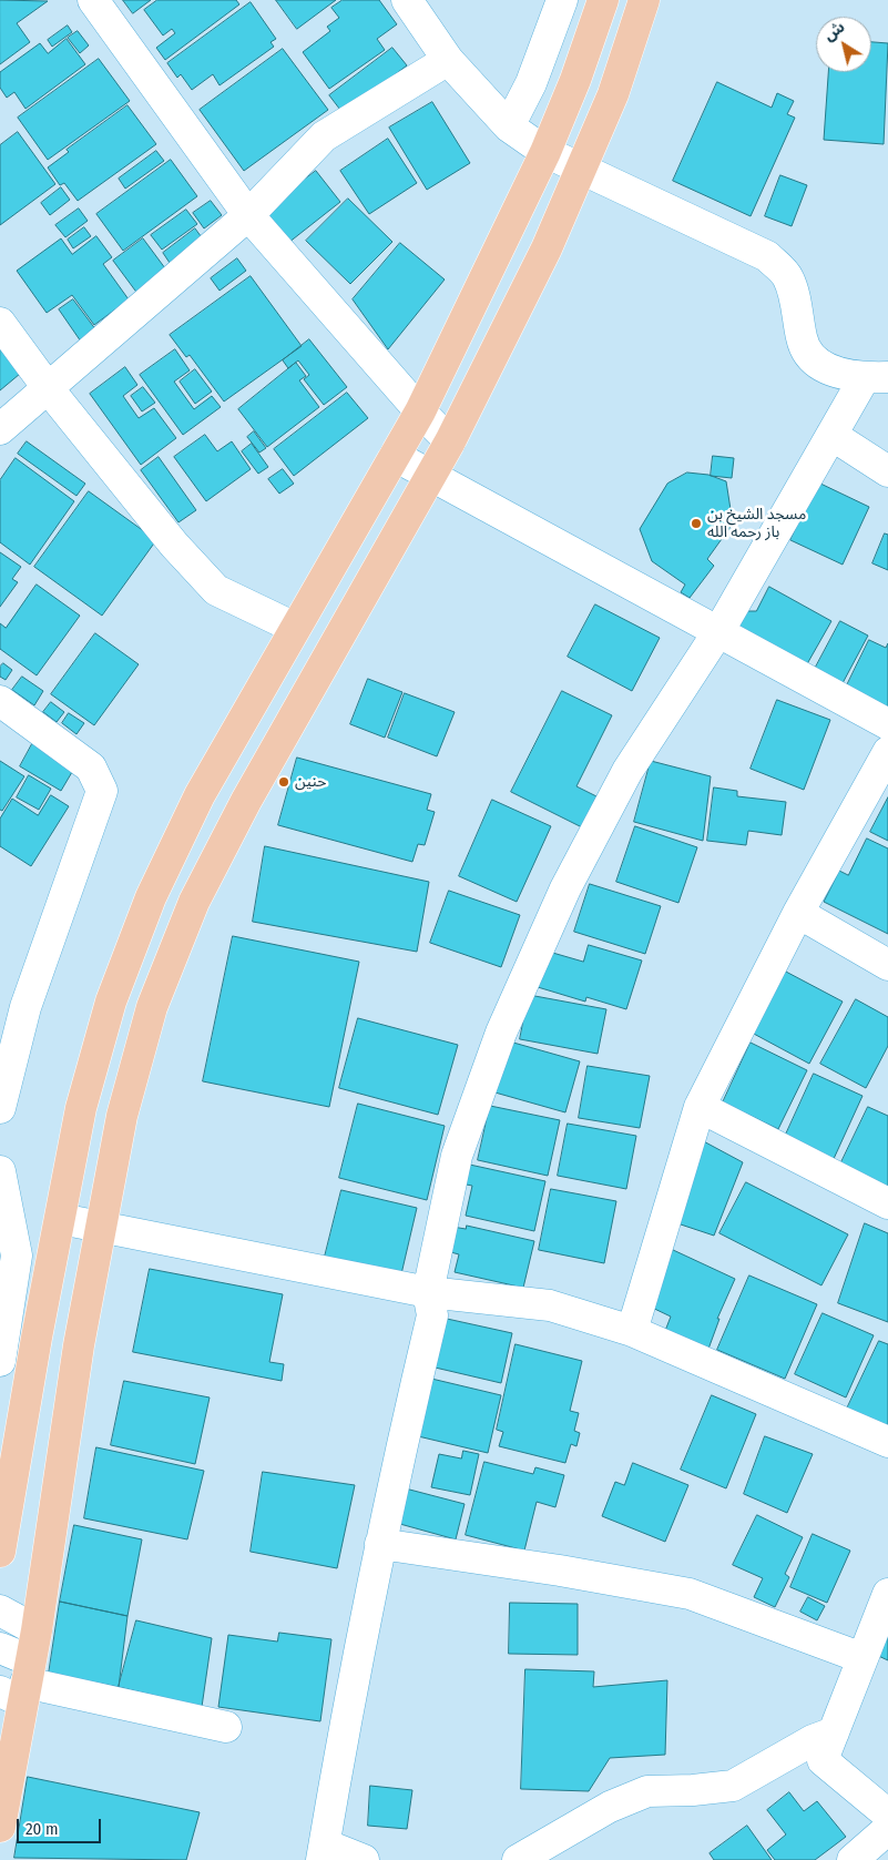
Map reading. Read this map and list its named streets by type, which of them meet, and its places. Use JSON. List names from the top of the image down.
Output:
{
  "places": ["مسجد الشيخ بن باز رحمه الله", "حنين"],
  "scale_bar": "20 m",
  "north": "top left"
}
